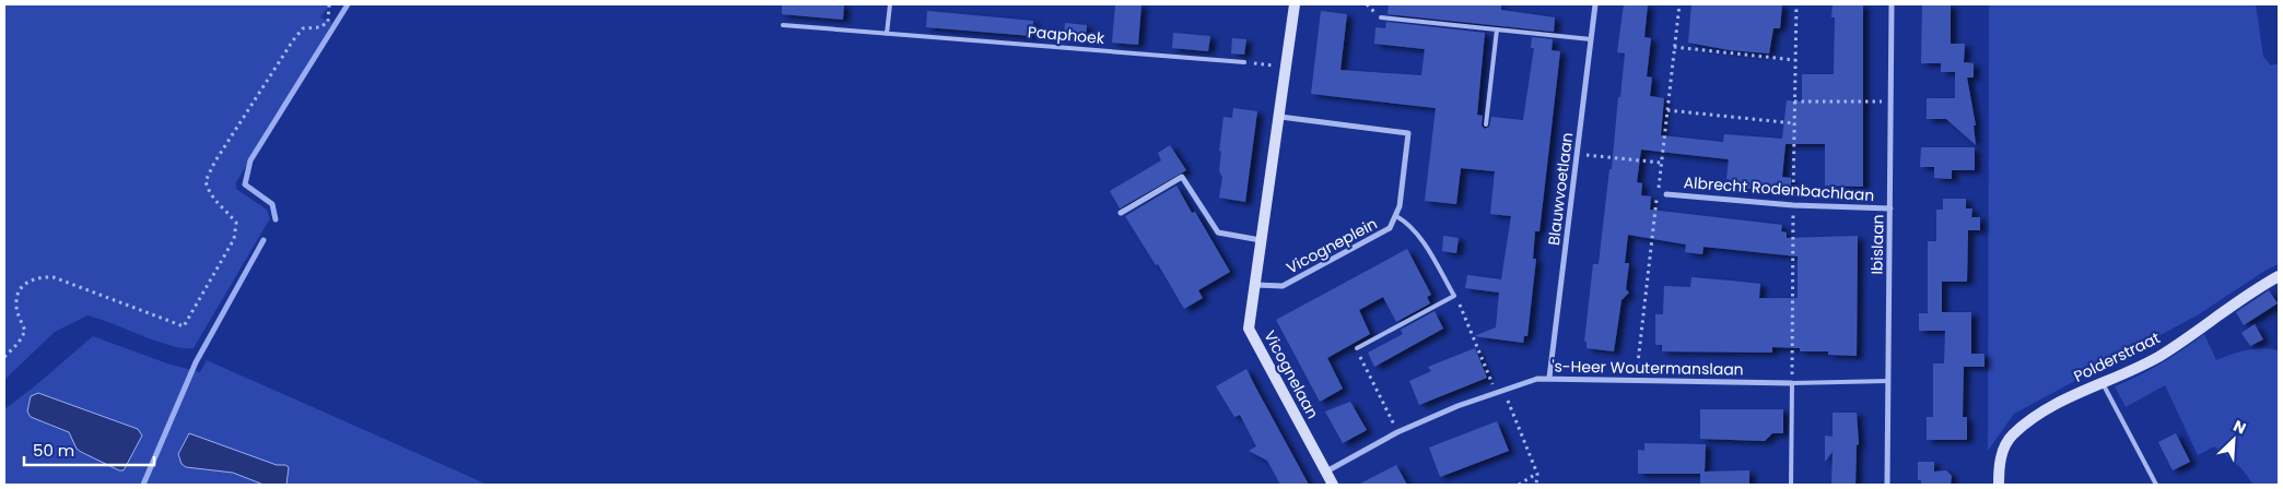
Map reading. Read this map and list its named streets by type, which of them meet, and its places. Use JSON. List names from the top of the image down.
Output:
{
  "streets": {
    "street": [
      "Blauwvoetlaan",
      "Albrecht Rodenbachlaan",
      "Ibislaan",
      "Vicogneplein",
      "Polderstraat",
      "'s-Heer Woutermanslaan",
      "Vicognelaan"
    ],
    "lane": ["Paaphoek"]
  },
  "crossings": [
    ["Blauwvoetlaan", "'s-Heer Woutermanslaan"],
    ["Albrecht Rodenbachlaan", "Ibislaan"],
    ["Vicogneplein", "Vicognelaan"],
    ["'s-Heer Woutermanslaan", "Vicognelaan"]
  ],
  "scale_bar": "50 m",
  "north": "top right"
}
